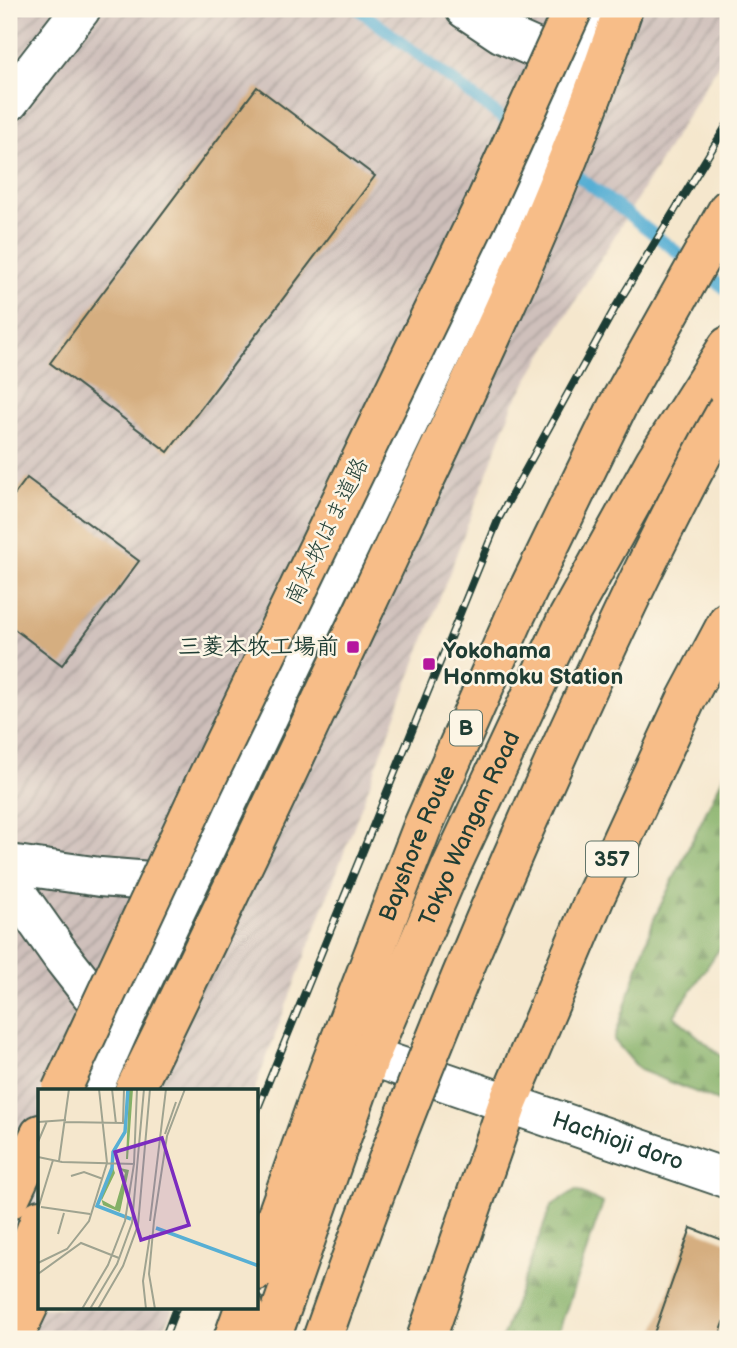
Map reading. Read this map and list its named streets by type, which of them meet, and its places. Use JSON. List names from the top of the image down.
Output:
{
  "streets": {
    "highway": [
      "南本牧はま道路",
      "B",
      "Tokyo Wangan Road",
      "Bayshore Route",
      "357"
    ],
    "street": ["Hachioji doro"]
  },
  "crossings": [
    ["Tokyo Wangan Road", "Hachioji doro"],
    ["357", "Hachioji doro"]
  ],
  "places": {
    "transit": ["三菱本牧工場前", "Yokohama Honmoku Station"]
  }
}
